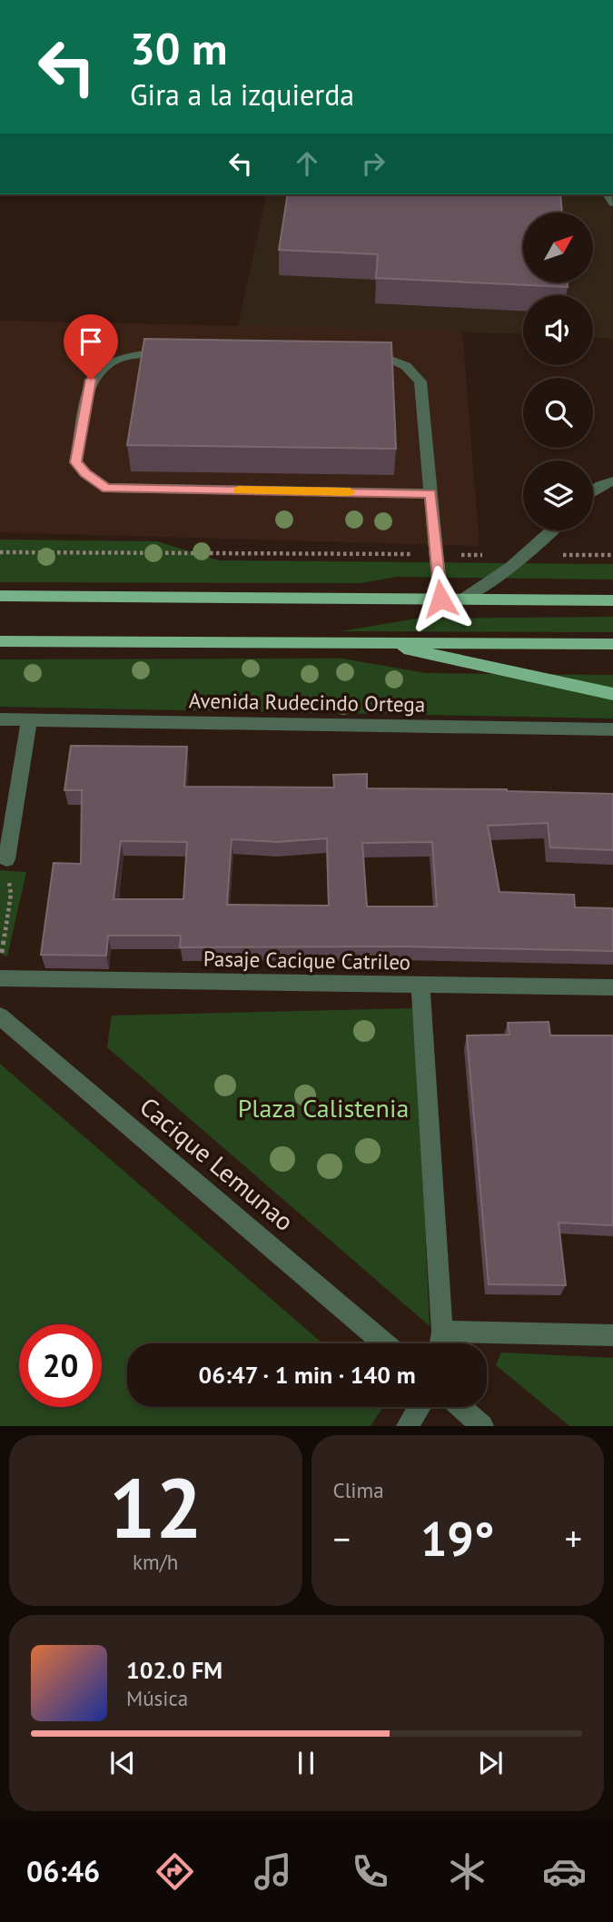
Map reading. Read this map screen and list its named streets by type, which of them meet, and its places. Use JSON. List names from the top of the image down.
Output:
{
  "streets": {
    "street": ["Avenida Rudecindo Ortega", "Pasaje Cacique Catrileo", "Cacique Lemunao"]
  },
  "parks": ["Plaza Calistenia"],
  "north": "top right",
  "page": {
    "turn": ["30 m", "Gira a la izquierda"],
    "limit": "20",
    "trip": "06:47 · 1 min · 140 m",
    "tile": [
      ["12", "km/h"],
      "Clima"
    ],
    "heat": ["−", "19°", "+"],
    "song": ["102.0 FM", "Música"],
    "tabs": "06:46"
  }
}
